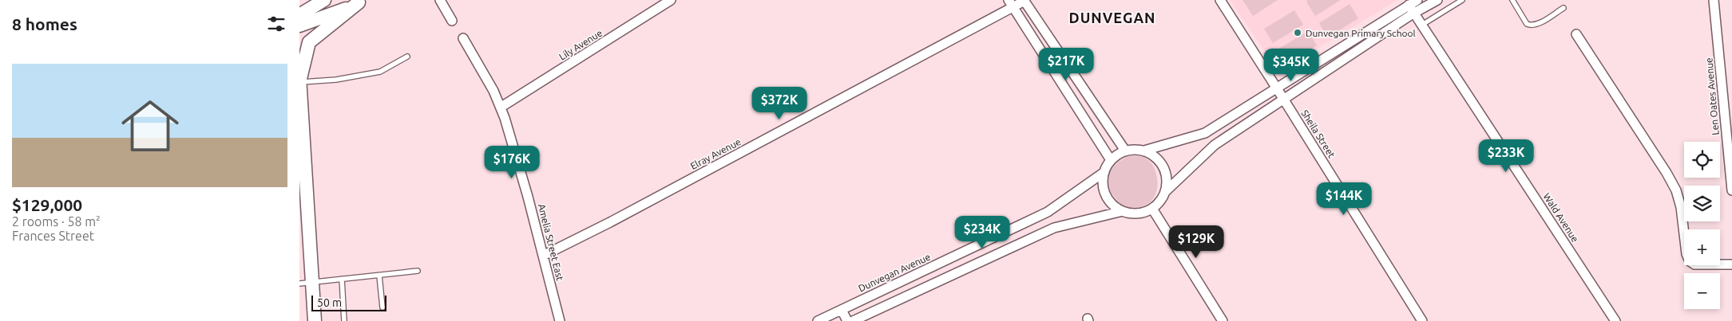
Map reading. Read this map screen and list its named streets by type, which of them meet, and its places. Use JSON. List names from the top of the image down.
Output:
{
  "streets": {
    "street": [
      "Lily Avenue",
      "Len Oates Avenue",
      "Sheila Street",
      "Elray Avenue",
      "Wald Avenue",
      "Amelia Street East",
      "Dunvegan Avenue"
    ]
  },
  "crossings": [
    ["Lily Avenue", "Amelia Street East"],
    ["Elray Avenue", "Amelia Street East"]
  ],
  "districts": ["DUNVEGAN"],
  "places": ["Dunvegan Primary School"],
  "scale_bar": "50 m",
  "page": {
    "heading": "8 homes",
    "list": [
      {
        "name": "$129,000",
        "note": "2 rooms · 58 m² · Frances Street"
      }
    ],
    "price": [
      "$217K",
      "$345K",
      "$372K",
      "$233K",
      "$176K",
      "$144K",
      "$234K",
      "$129K"
    ],
    "map_buttons": ["+", "−"],
    "scale": "50 m"
  }
}
